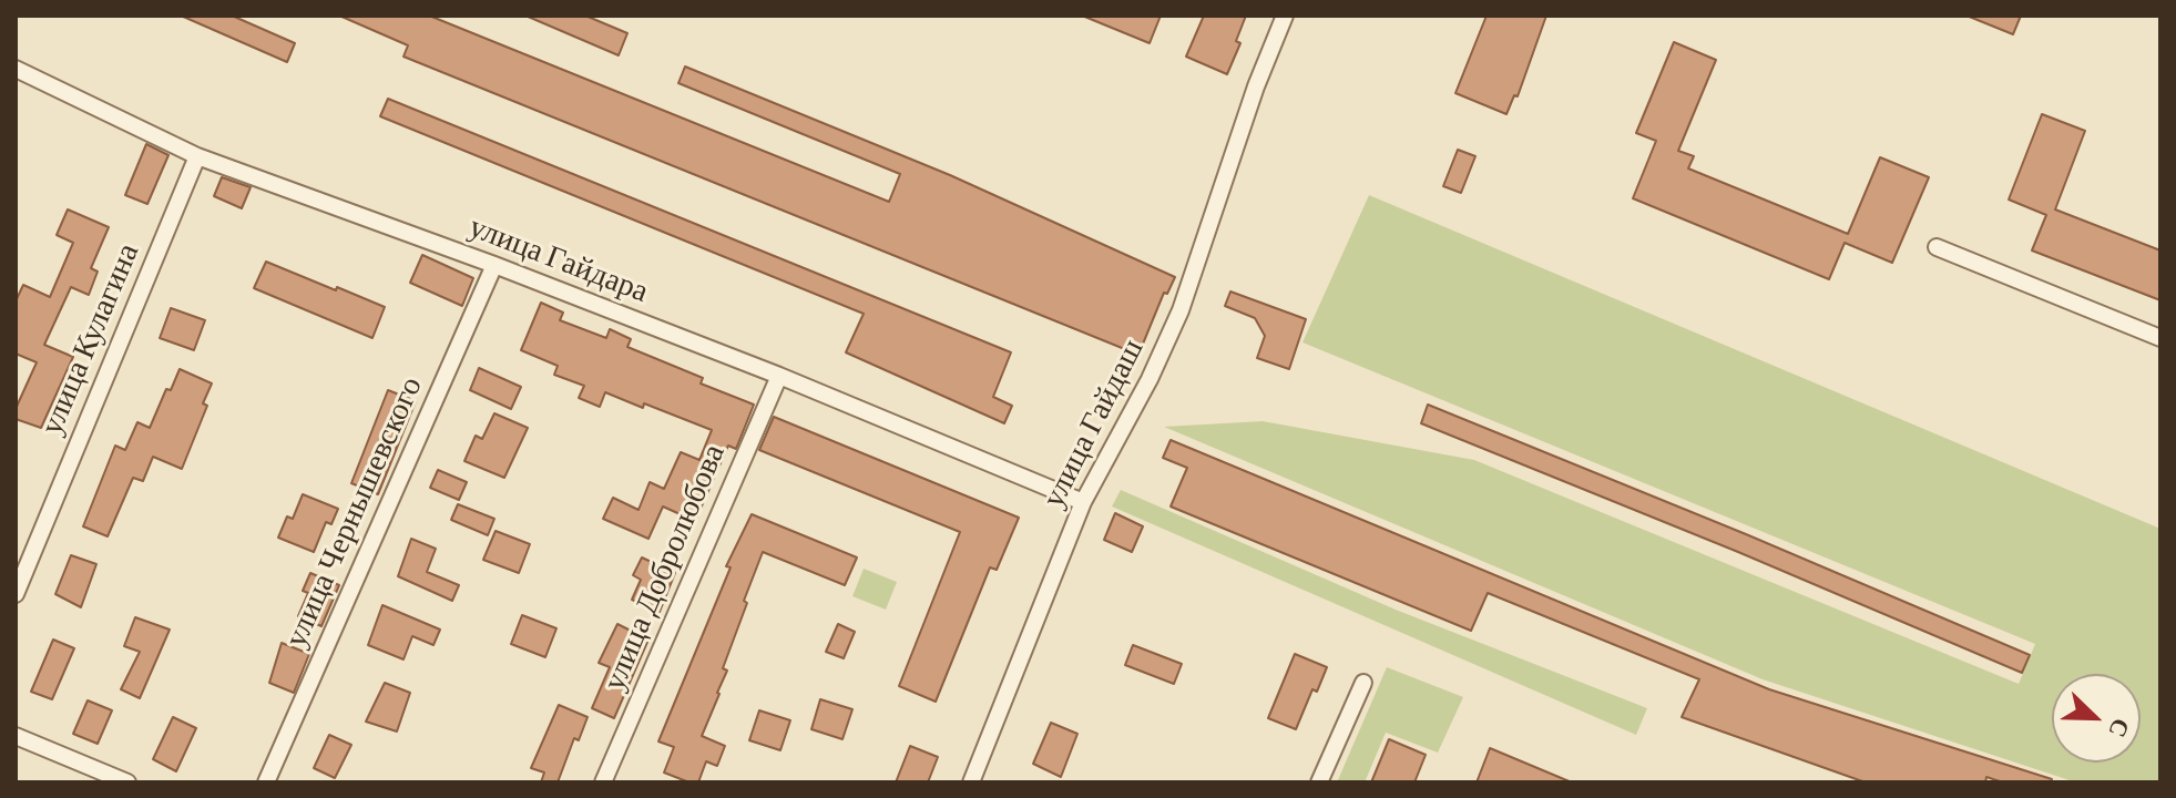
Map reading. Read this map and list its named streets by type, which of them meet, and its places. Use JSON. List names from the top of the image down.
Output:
{
  "streets": {
    "street": [
      "улица Гайдара",
      "улица Кулагина",
      "улица Гайдаш",
      "улица Чернышевского",
      "улица Добролюбова"
    ]
  },
  "crossings": [
    ["улица Гайдара", "улица Кулагина"],
    ["улица Гайдара", "улица Гайдаш"],
    ["улица Гайдара", "улица Чернышевского"],
    ["улица Гайдара", "улица Добролюбова"]
  ],
  "north": "bottom right"
}
